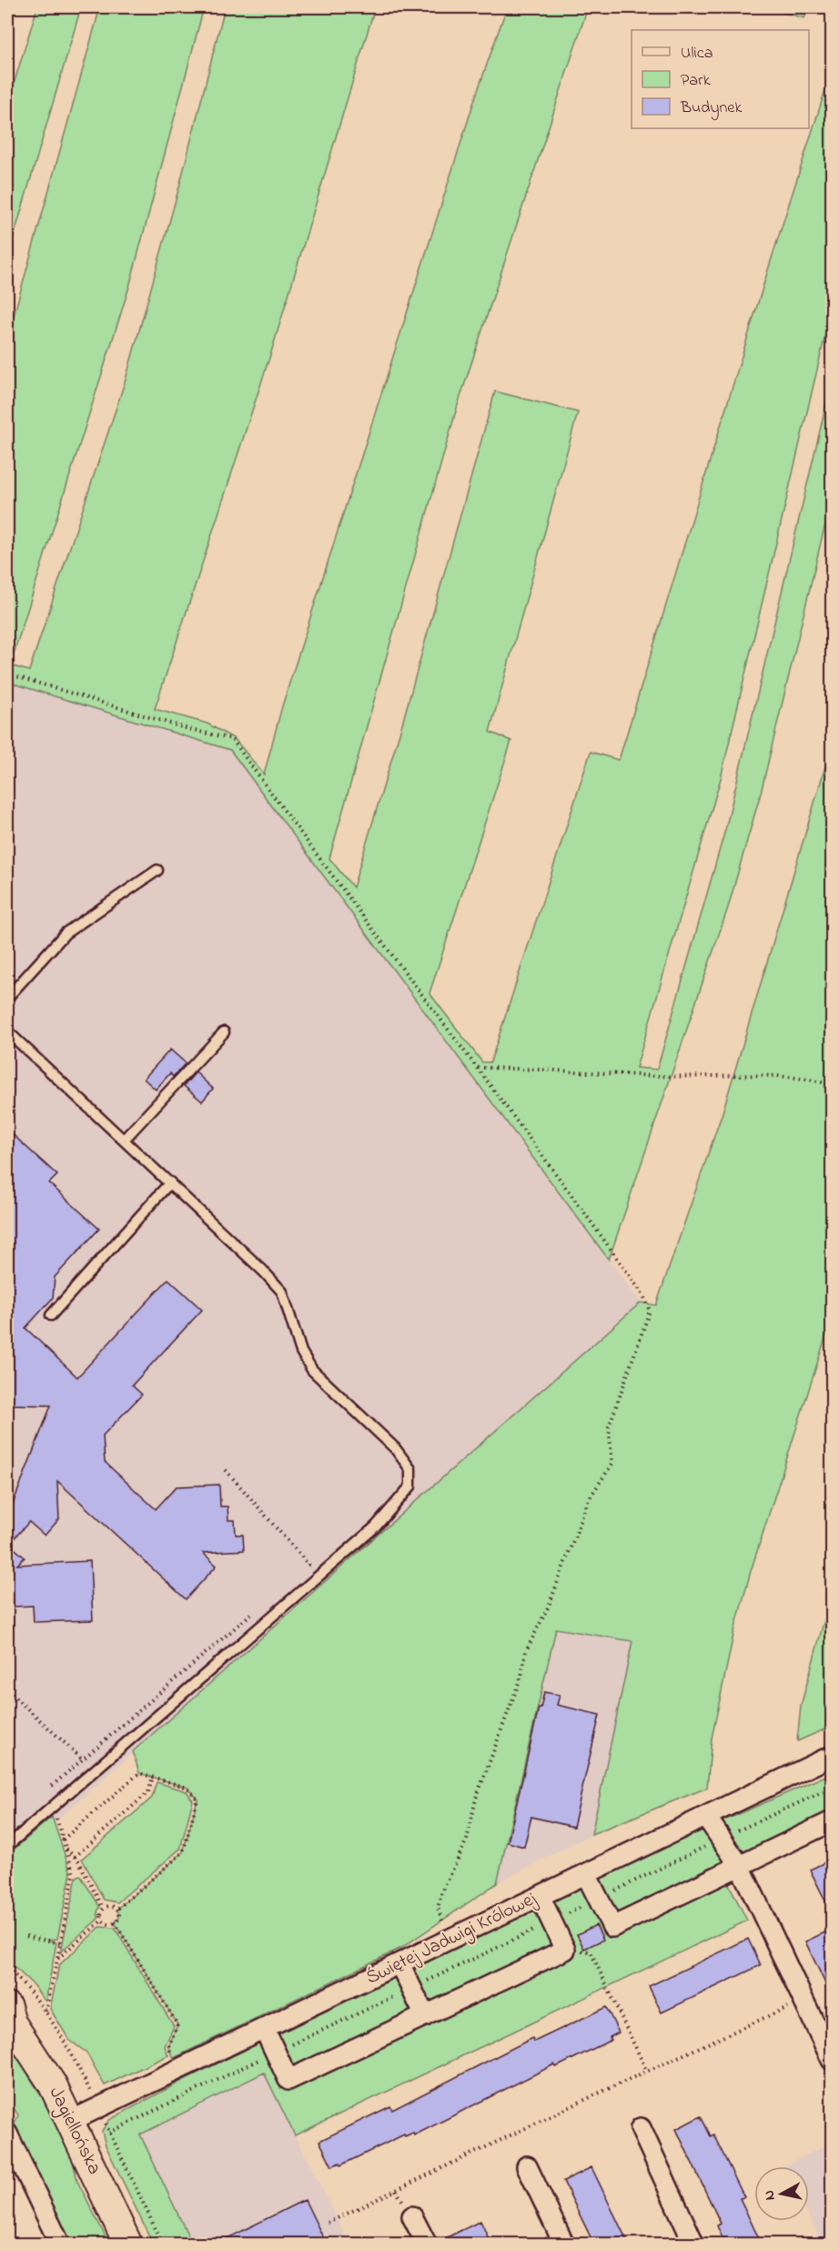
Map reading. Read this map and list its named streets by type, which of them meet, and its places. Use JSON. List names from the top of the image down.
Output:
{
  "streets": {
    "street": ["Świętej Jadwigi Królowej", "Jagiellońska"]
  },
  "crossings": [
    ["Świętej Jadwigi Królowej", "Jagiellońska"]
  ],
  "legend": ["Ulica", "Park", "Budynek"],
  "north": "left"
}
